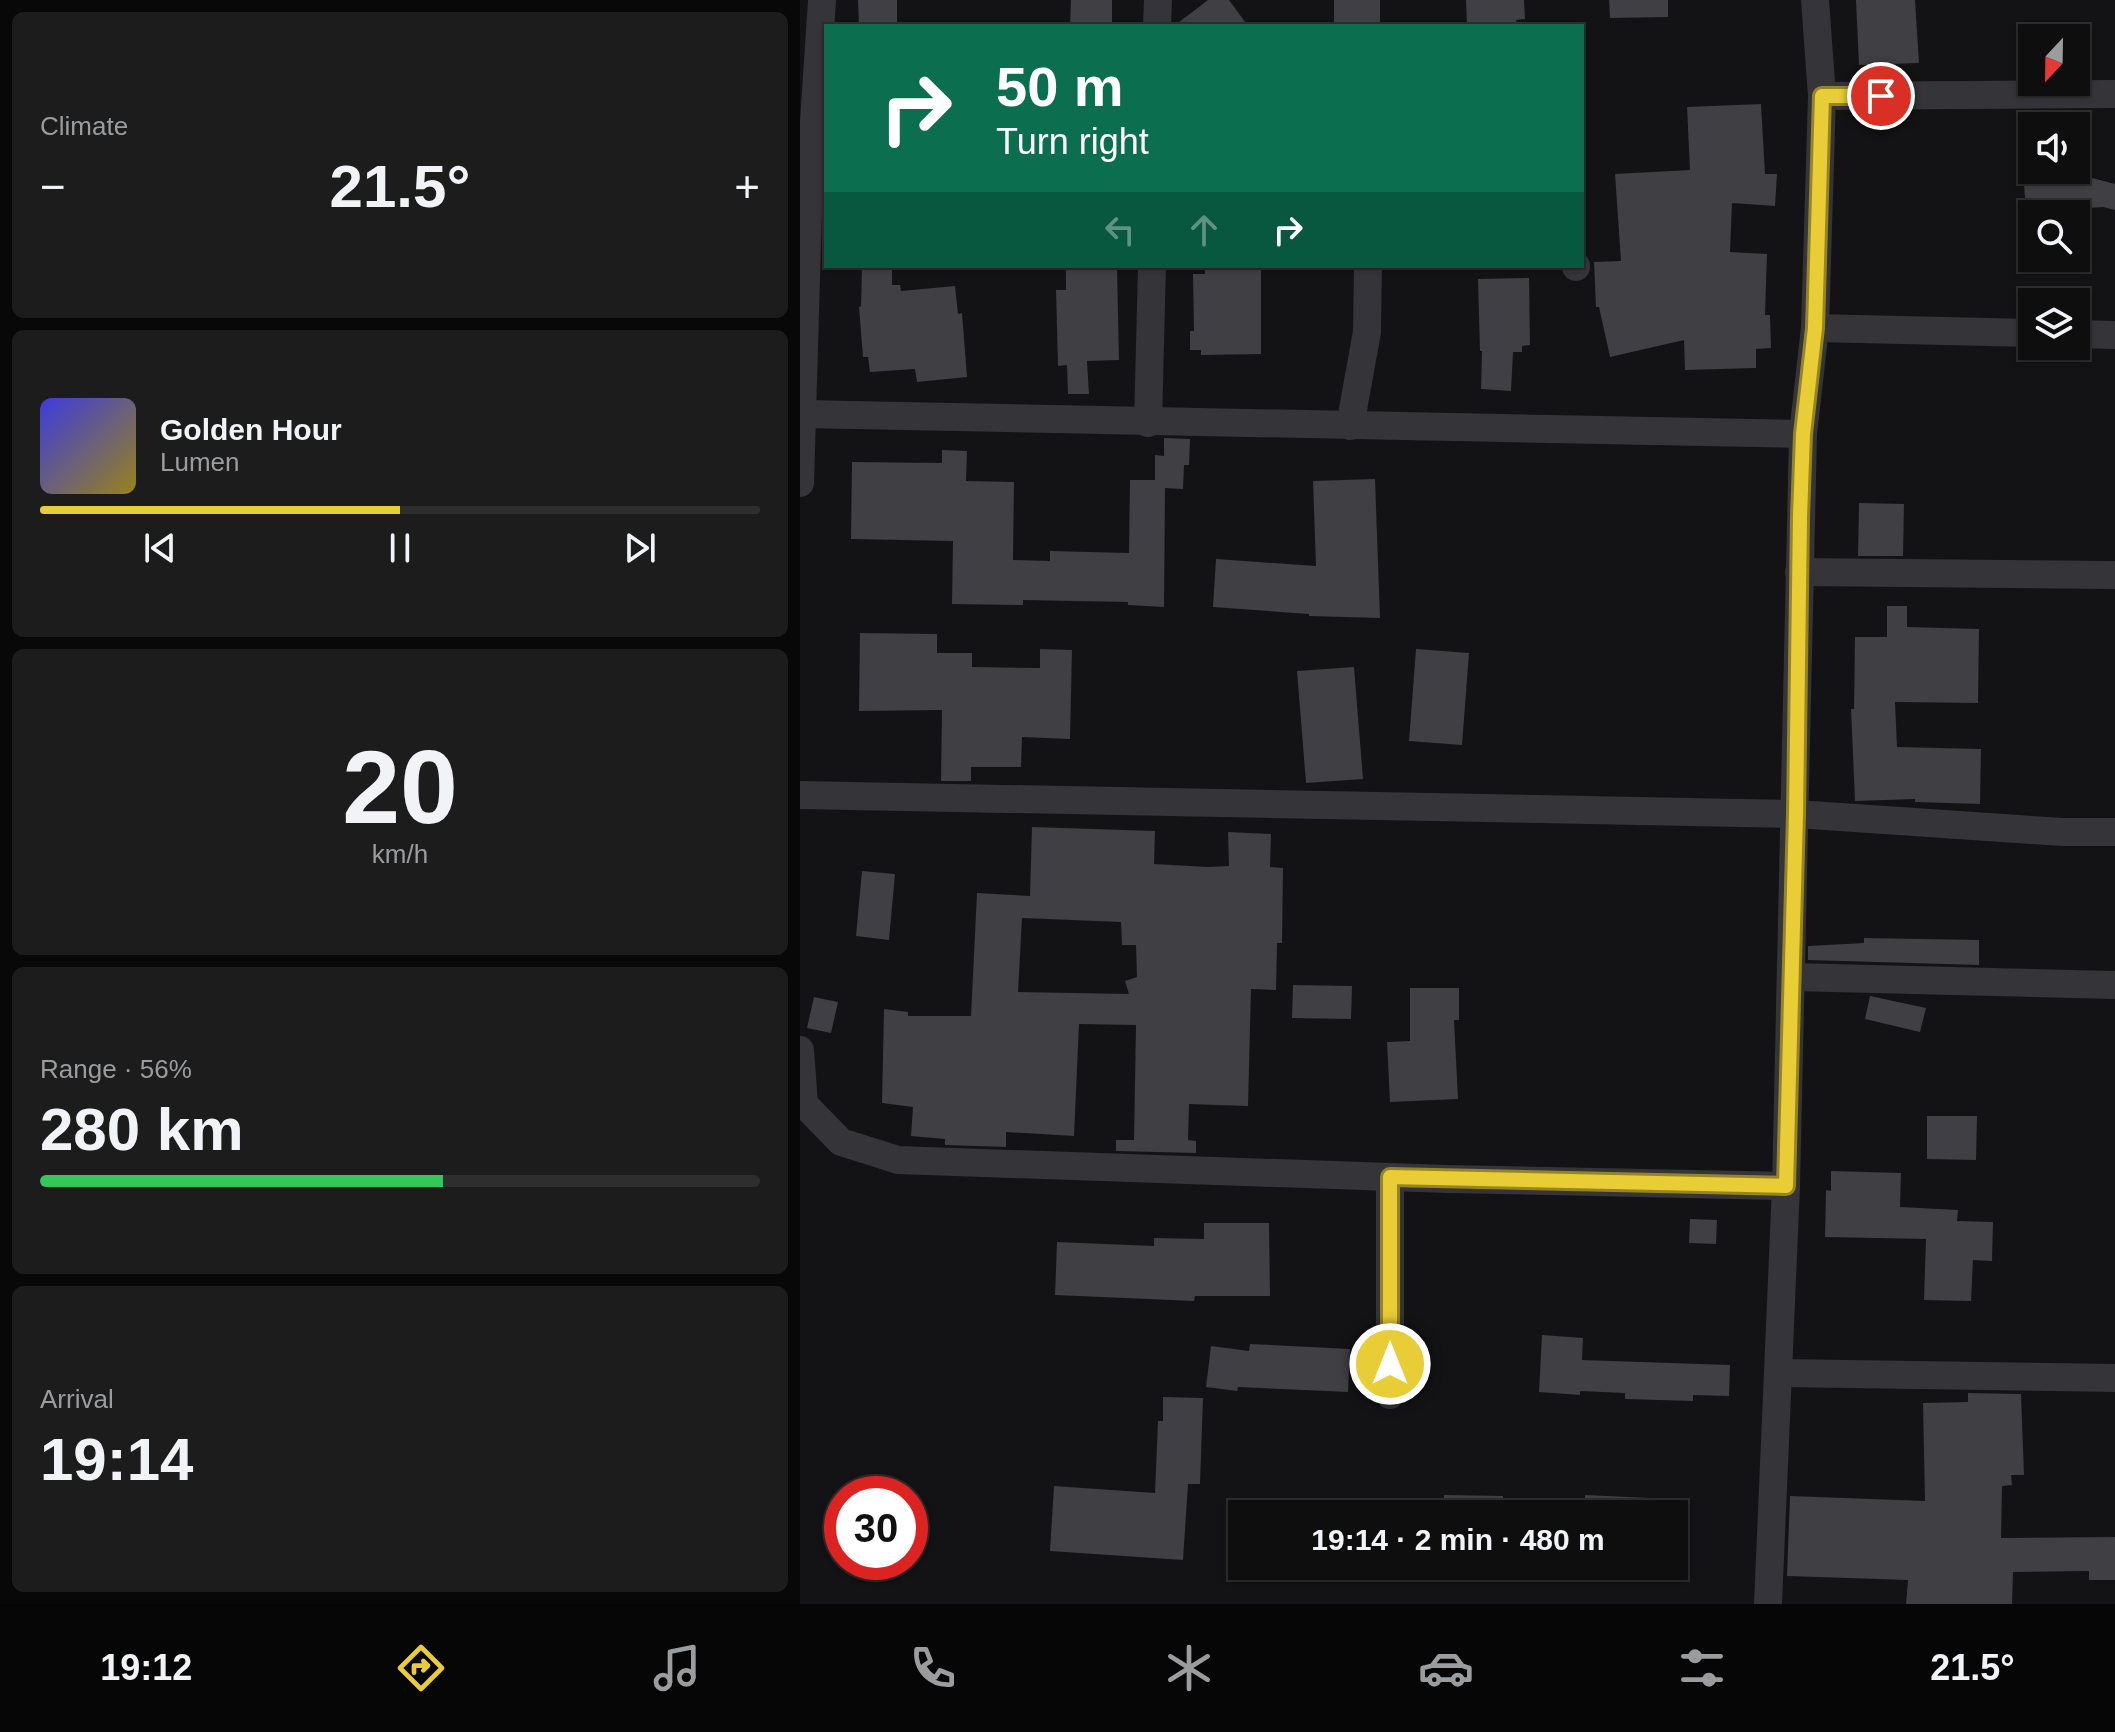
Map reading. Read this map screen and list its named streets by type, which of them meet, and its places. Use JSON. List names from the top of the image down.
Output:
{
  "north": "bottom",
  "page": {
    "tile": [
      "Climate",
      ["20", "km/h"],
      ["Range · 56%", "280 km"],
      ["Arrival", "19:14"]
    ],
    "turn": ["50 m", "Turn right"],
    "heat": ["−", "21.5°", "+"],
    "song": ["Golden Hour", "Lumen"],
    "limit": "30",
    "trip": "19:14 · 2 min · 480 m",
    "tabs": ["19:12", "21.5°"]
  }
}
